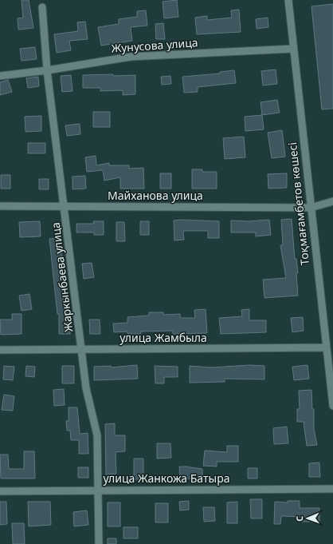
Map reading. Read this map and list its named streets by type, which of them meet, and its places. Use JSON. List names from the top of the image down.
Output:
{
  "streets": {
    "street": [
      "Жунусова улица",
      "Майханова улица",
      "Тоқмағамбетов көшесі",
      "Жаркынбаева улица",
      "улица Жамбыла",
      "улица Жанкожа Батыра"
    ]
  },
  "crossings": [
    ["Жунусова улица", "Тоқмағамбетов көшесі"],
    ["Жунусова улица", "Жаркынбаева улица"],
    ["Майханова улица", "Тоқмағамбетов көшесі"],
    ["Майханова улица", "Жаркынбаева улица"],
    ["Тоқмағамбетов көшесі", "улица Жамбыла"],
    ["Жаркынбаева улица", "улица Жамбыла"],
    ["Жаркынбаева улица", "улица Жанкожа Батыра"]
  ],
  "north": "left"
}
